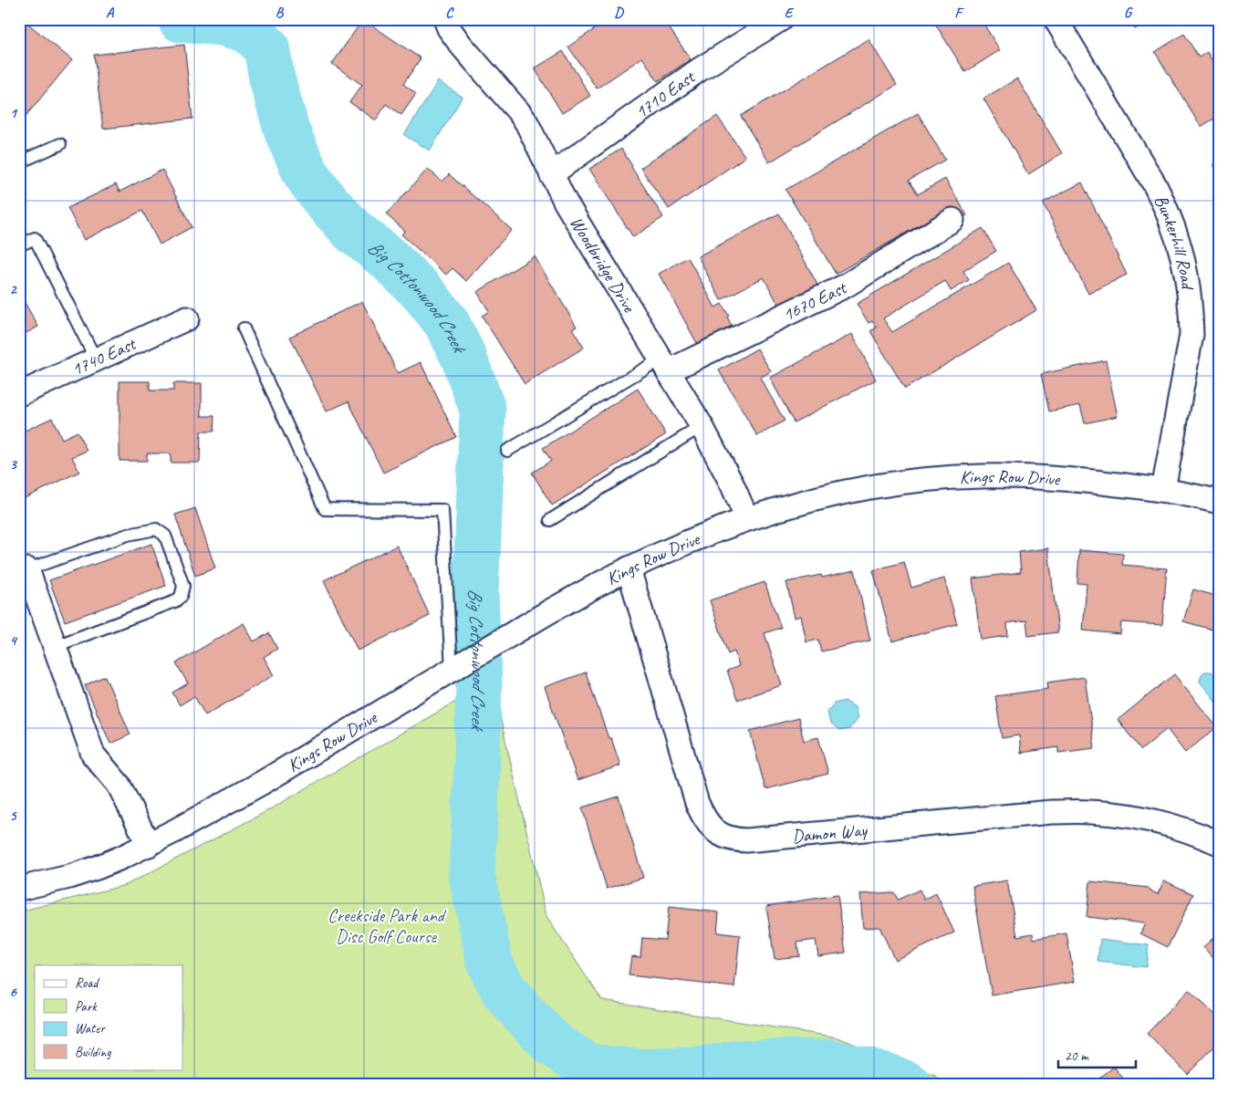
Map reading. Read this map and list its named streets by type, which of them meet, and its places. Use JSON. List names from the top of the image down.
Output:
{
  "streets": {
    "street": [
      "1710 East",
      "Bunkerhill Road",
      "Woodbridge Drive",
      "1670 East",
      "1740 East",
      "Kings Row Drive",
      "Damon Way"
    ]
  },
  "crossings": [
    ["1710 East", "Woodbridge Drive"],
    ["Bunkerhill Road", "Kings Row Drive"],
    ["Woodbridge Drive", "1670 East"],
    ["Woodbridge Drive", "Kings Row Drive"],
    ["Kings Row Drive", "Damon Way"]
  ],
  "water": ["Big Cottonwood Creek"],
  "parks": ["Creekside Park and Disc Golf Course"],
  "legend": [
    "Road",
    "Park",
    "Water",
    "Building"
  ],
  "scale_bar": "20 m",
  "grid": {
    "columns": [
      "A",
      "B",
      "C",
      "D",
      "E",
      "F",
      "G"
    ],
    "rows": [
      "1",
      "2",
      "3",
      "4",
      "5",
      "6"
    ]
  }
}
